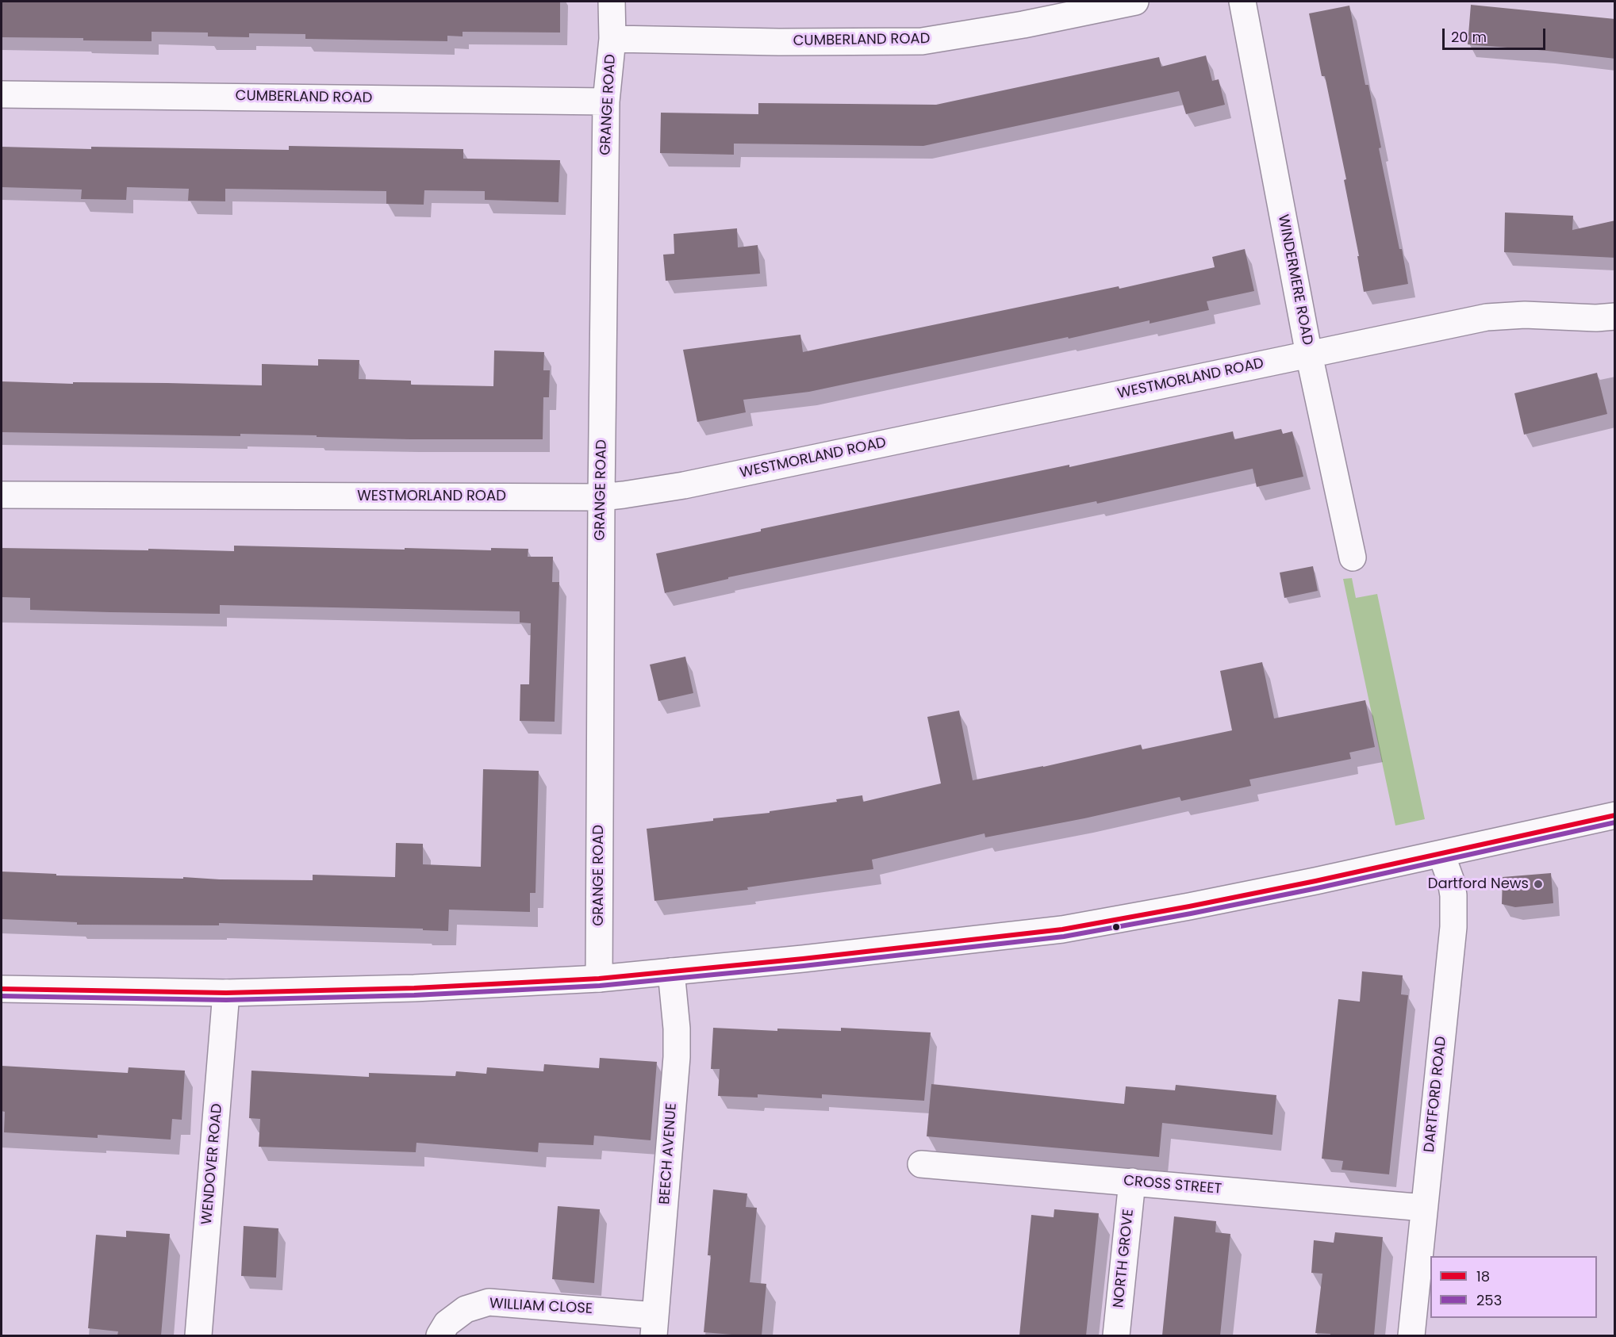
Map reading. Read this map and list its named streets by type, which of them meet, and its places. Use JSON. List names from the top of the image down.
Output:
{
  "streets": {
    "street": [
      "CUMBERLAND ROAD",
      "GRANGE ROAD",
      "WINDERMERE ROAD",
      "WESTMORLAND ROAD",
      "DARTFORD ROAD",
      "BEECH AVENUE",
      "WENDOVER ROAD",
      "CROSS STREET",
      "NORTH GROVE",
      "WILLIAM CLOSE"
    ]
  },
  "crossings": [
    ["CUMBERLAND ROAD", "GRANGE ROAD"],
    ["GRANGE ROAD", "WESTMORLAND ROAD"],
    ["WINDERMERE ROAD", "WESTMORLAND ROAD"],
    ["DARTFORD ROAD", "CROSS STREET"],
    ["BEECH AVENUE", "WILLIAM CLOSE"],
    ["CROSS STREET", "NORTH GROVE"]
  ],
  "places": ["Dartford News"],
  "lines": ["transit line 18", "transit line 253"],
  "legend": ["18", "253"],
  "scale_bar": "20 m"
}
